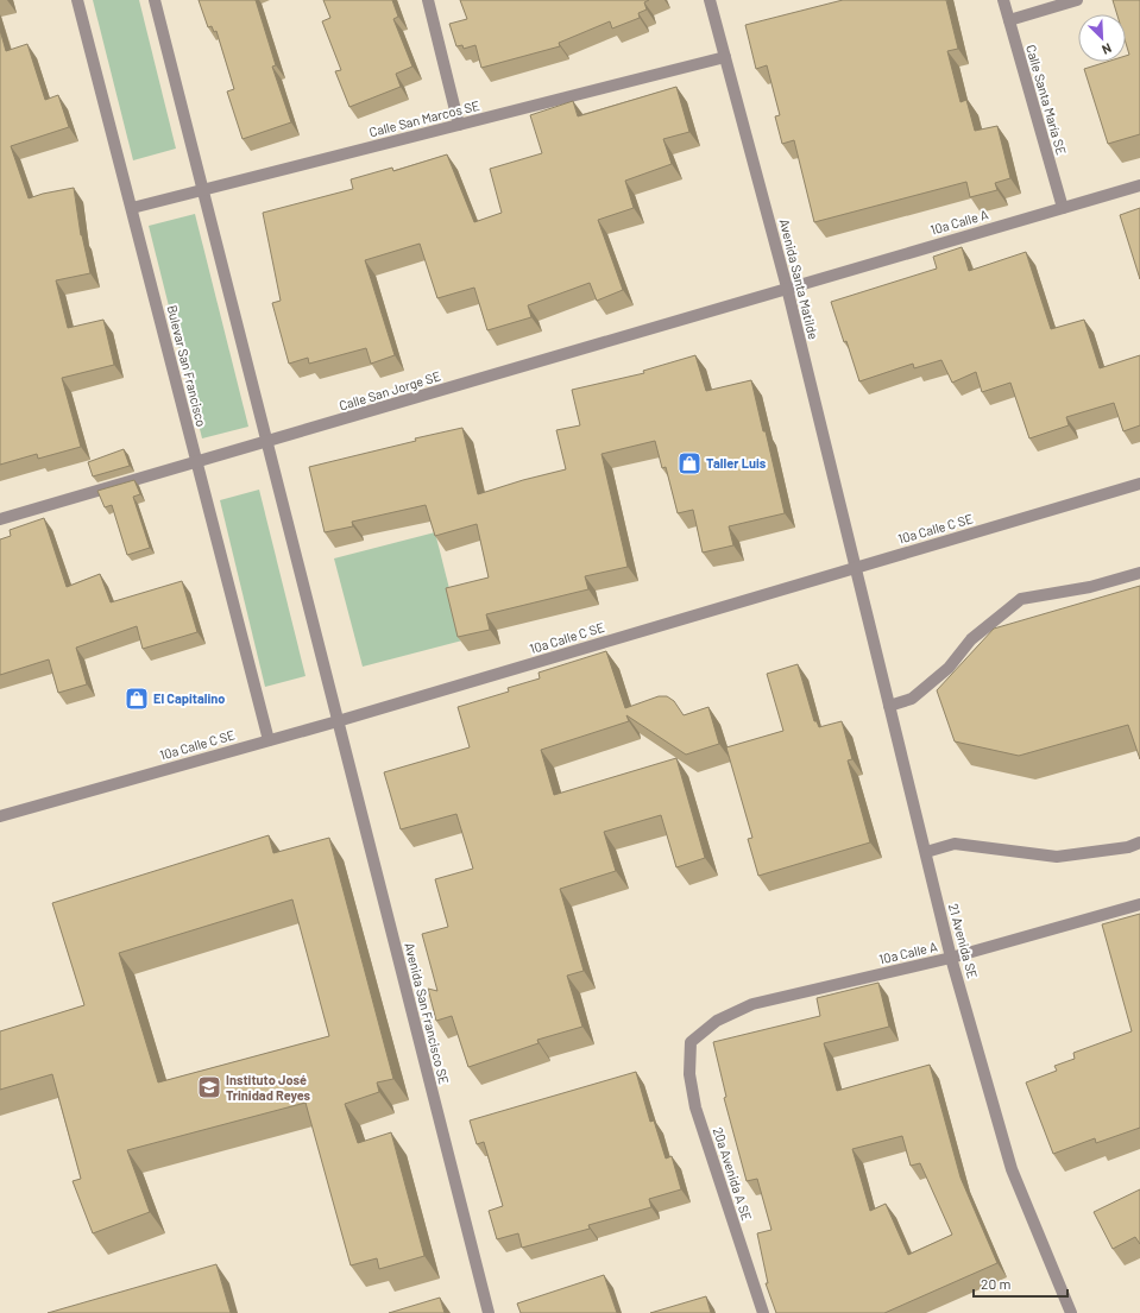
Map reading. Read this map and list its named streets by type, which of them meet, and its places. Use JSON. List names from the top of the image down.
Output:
{
  "streets": {
    "street": [
      "Calle Santa María SE",
      "Calle San Marcos SE",
      "10a Calle A",
      "Avenida Santa Matilde",
      "Bulevar San Francisco",
      "Calle San Jorge SE",
      "10a Calle C SE",
      "21 Avenida SE",
      "Avenida San Francisco SE",
      "20a Avenida A SE"
    ]
  },
  "crossings": [
    ["Calle Santa María SE", "10a Calle A"],
    ["Calle San Marcos SE", "Avenida Santa Matilde"],
    ["Calle San Marcos SE", "Bulevar San Francisco"],
    ["10a Calle A", "Avenida Santa Matilde"],
    ["10a Calle A", "Calle San Jorge SE"],
    ["10a Calle A", "21 Avenida SE"],
    ["10a Calle A", "20a Avenida A SE"],
    ["Avenida Santa Matilde", "Calle San Jorge SE"],
    ["Avenida Santa Matilde", "10a Calle C SE"],
    ["Avenida Santa Matilde", "21 Avenida SE"],
    ["Bulevar San Francisco", "Calle San Jorge SE"],
    ["Bulevar San Francisco", "10a Calle C SE"],
    ["10a Calle C SE", "21 Avenida SE"],
    ["10a Calle C SE", "Avenida San Francisco SE"]
  ],
  "places": {
    "shop": ["Taller Luis", "El Capitalino"],
    "school or university": ["Instituto José Trinidad Reyes"]
  },
  "scale_bar": "20 m",
  "north": "bottom right"
}
